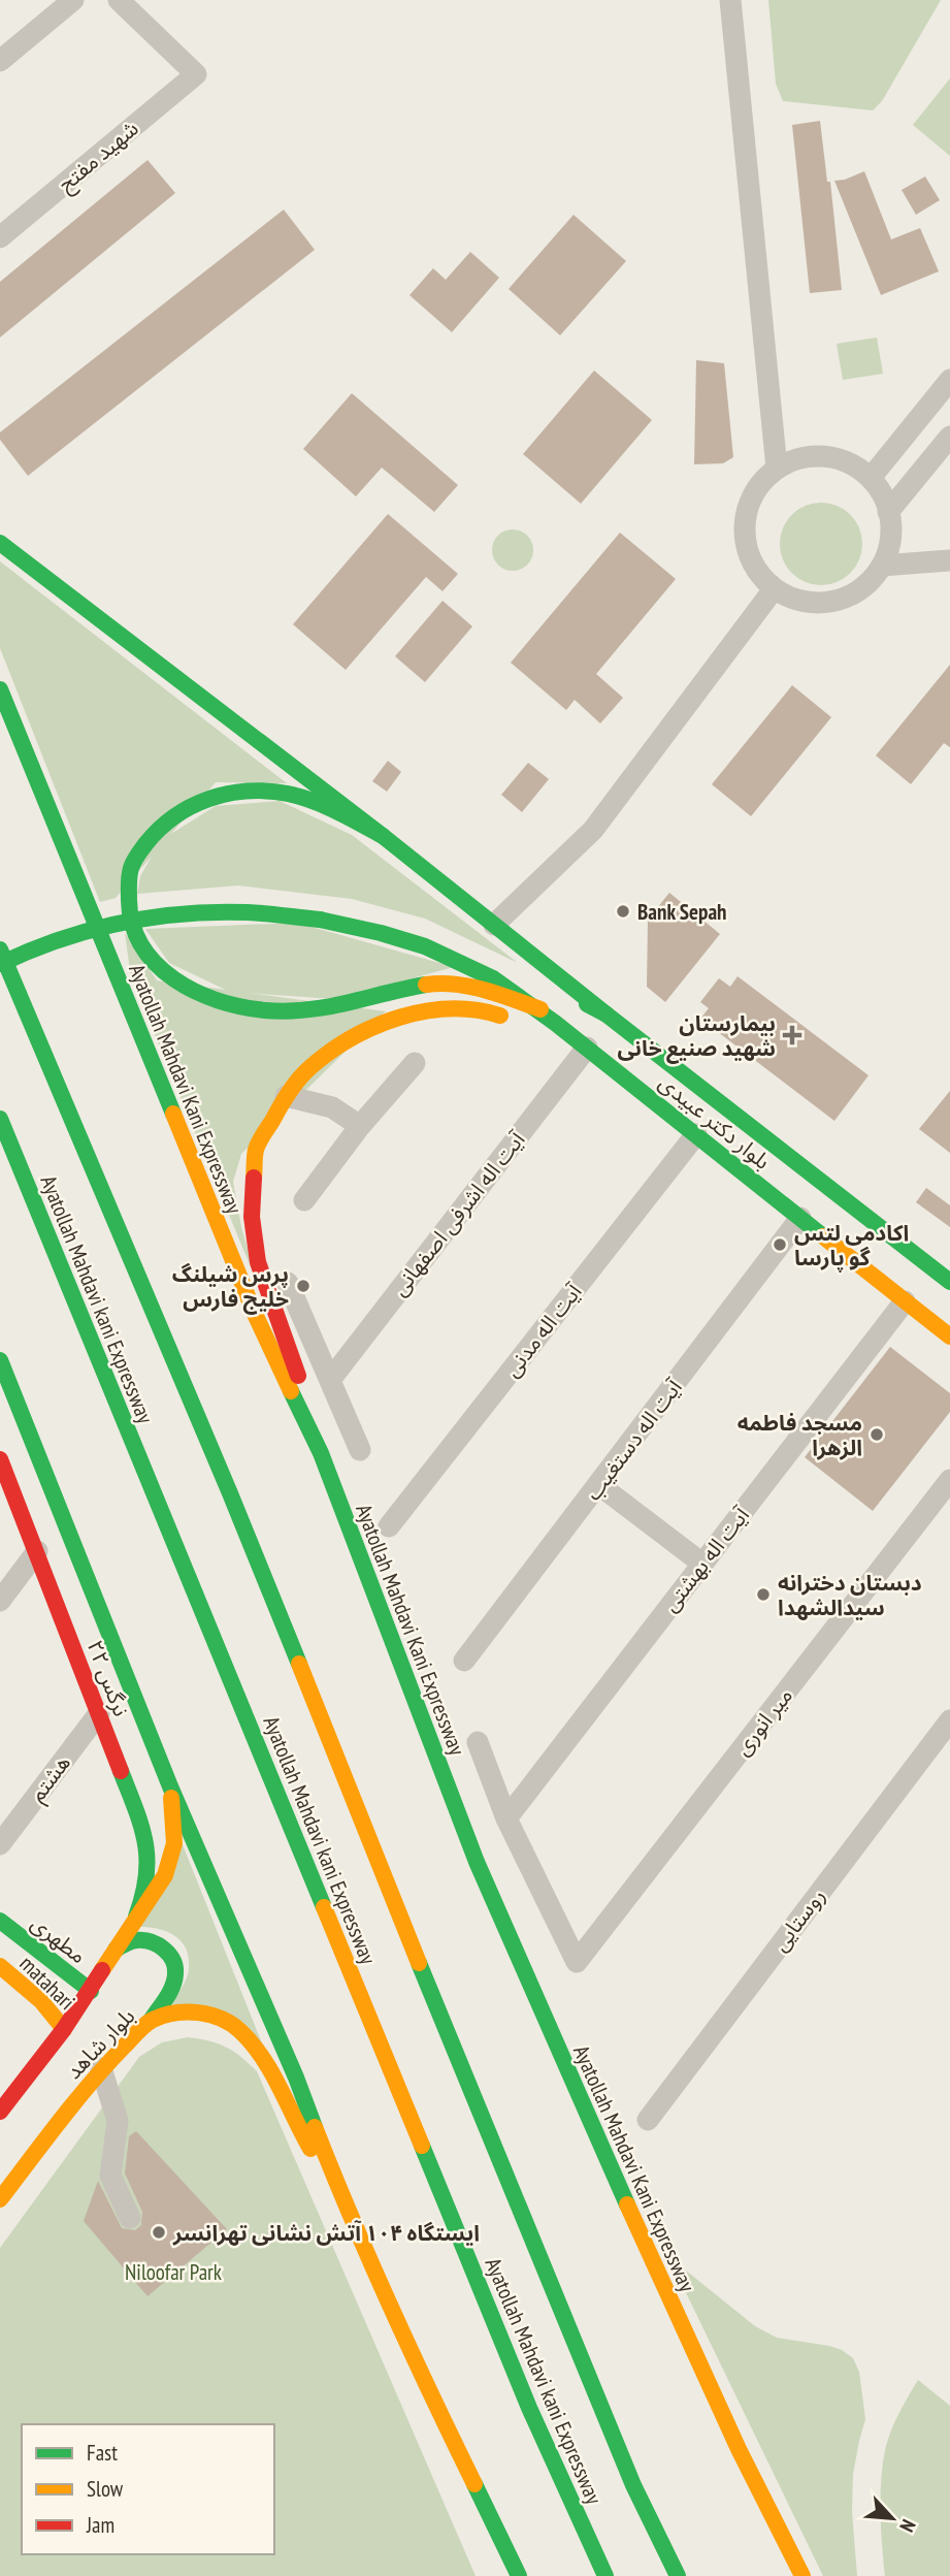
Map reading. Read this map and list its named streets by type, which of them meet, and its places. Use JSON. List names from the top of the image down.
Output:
{
  "streets": {
    "main road": [
      "Ayatollah Mahdavi Kani Expressway",
      "بلوار دکتر عبیدی",
      "Ayatollah Mahdavi kani Expressway",
      "نرگس ۲۲",
      "مطهری",
      "matahari",
      "بلوار شاهد"
    ],
    "street": [
      "شهید مفتح",
      "آیت اله اشرفی اصفهانی",
      "آیت اله مدنی",
      "آیت اله دستغیب",
      "آیت اله بهشتی",
      "میر انوری",
      "هشتم",
      "روستایی"
    ]
  },
  "crossings": [
    ["بلوار دکتر عبیدی", "آیت اله اشرفی اصفهانی"],
    ["بلوار دکتر عبیدی", "آیت اله مدنی"],
    ["بلوار دکتر عبیدی", "آیت اله دستغیب"],
    ["بلوار دکتر عبیدی", "آیت اله بهشتی"],
    ["آیت اله بهشتی", "میر انوری"],
    ["نرگس ۲۲", "هشتم"],
    ["نرگس ۲۲", "بلوار شاهد"],
    ["مطهری", "matahari"],
    ["مطهری", "بلوار شاهد"],
    ["matahari", "بلوار شاهد"]
  ],
  "parks": ["Niloofar Park"],
  "places": {
    "other": [
      "Bank Sepah",
      "اکادمی لتس گو پارسا",
      "پرس شیلنگ خلیج فارس",
      "مسجد فاطمه الزهرا",
      "دبستان دخترانه سیدالشهدا",
      "ایستگاه ۱۰۴ آتش ‌نشانی تهرانسر"
    ],
    "health": ["بیمارستان شهید صنیع خانی"]
  },
  "legend": ["Fast", "Slow", "Jam"],
  "north": "bottom right"
}
